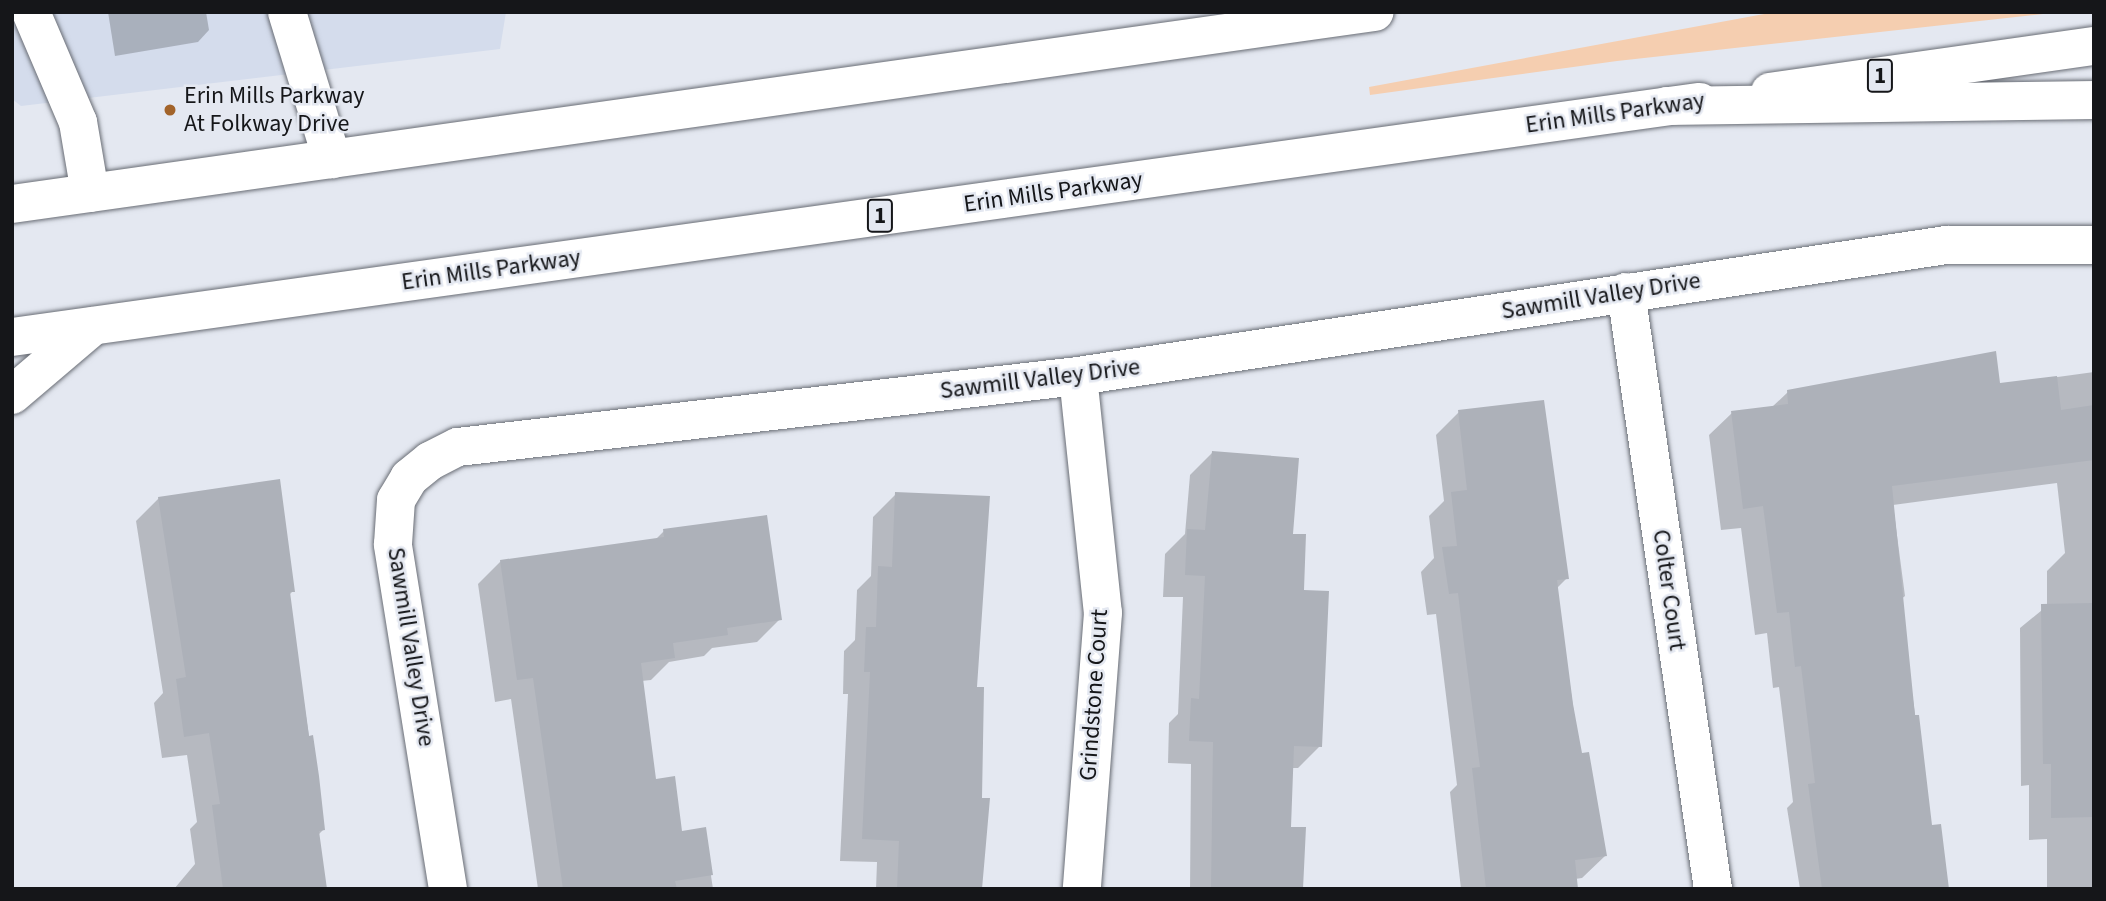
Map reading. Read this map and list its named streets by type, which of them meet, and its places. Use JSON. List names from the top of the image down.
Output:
{
  "streets": {
    "main road": [
      "1",
      "Erin Mills Parkway",
      "Sawmill Valley Drive",
      "Colter Court",
      "Grindstone Court"
    ]
  },
  "crossings": [
    ["Sawmill Valley Drive", "Colter Court"],
    ["Sawmill Valley Drive", "Grindstone Court"]
  ],
  "places": ["Erin Mills Parkway At Folkway Drive"]
}
